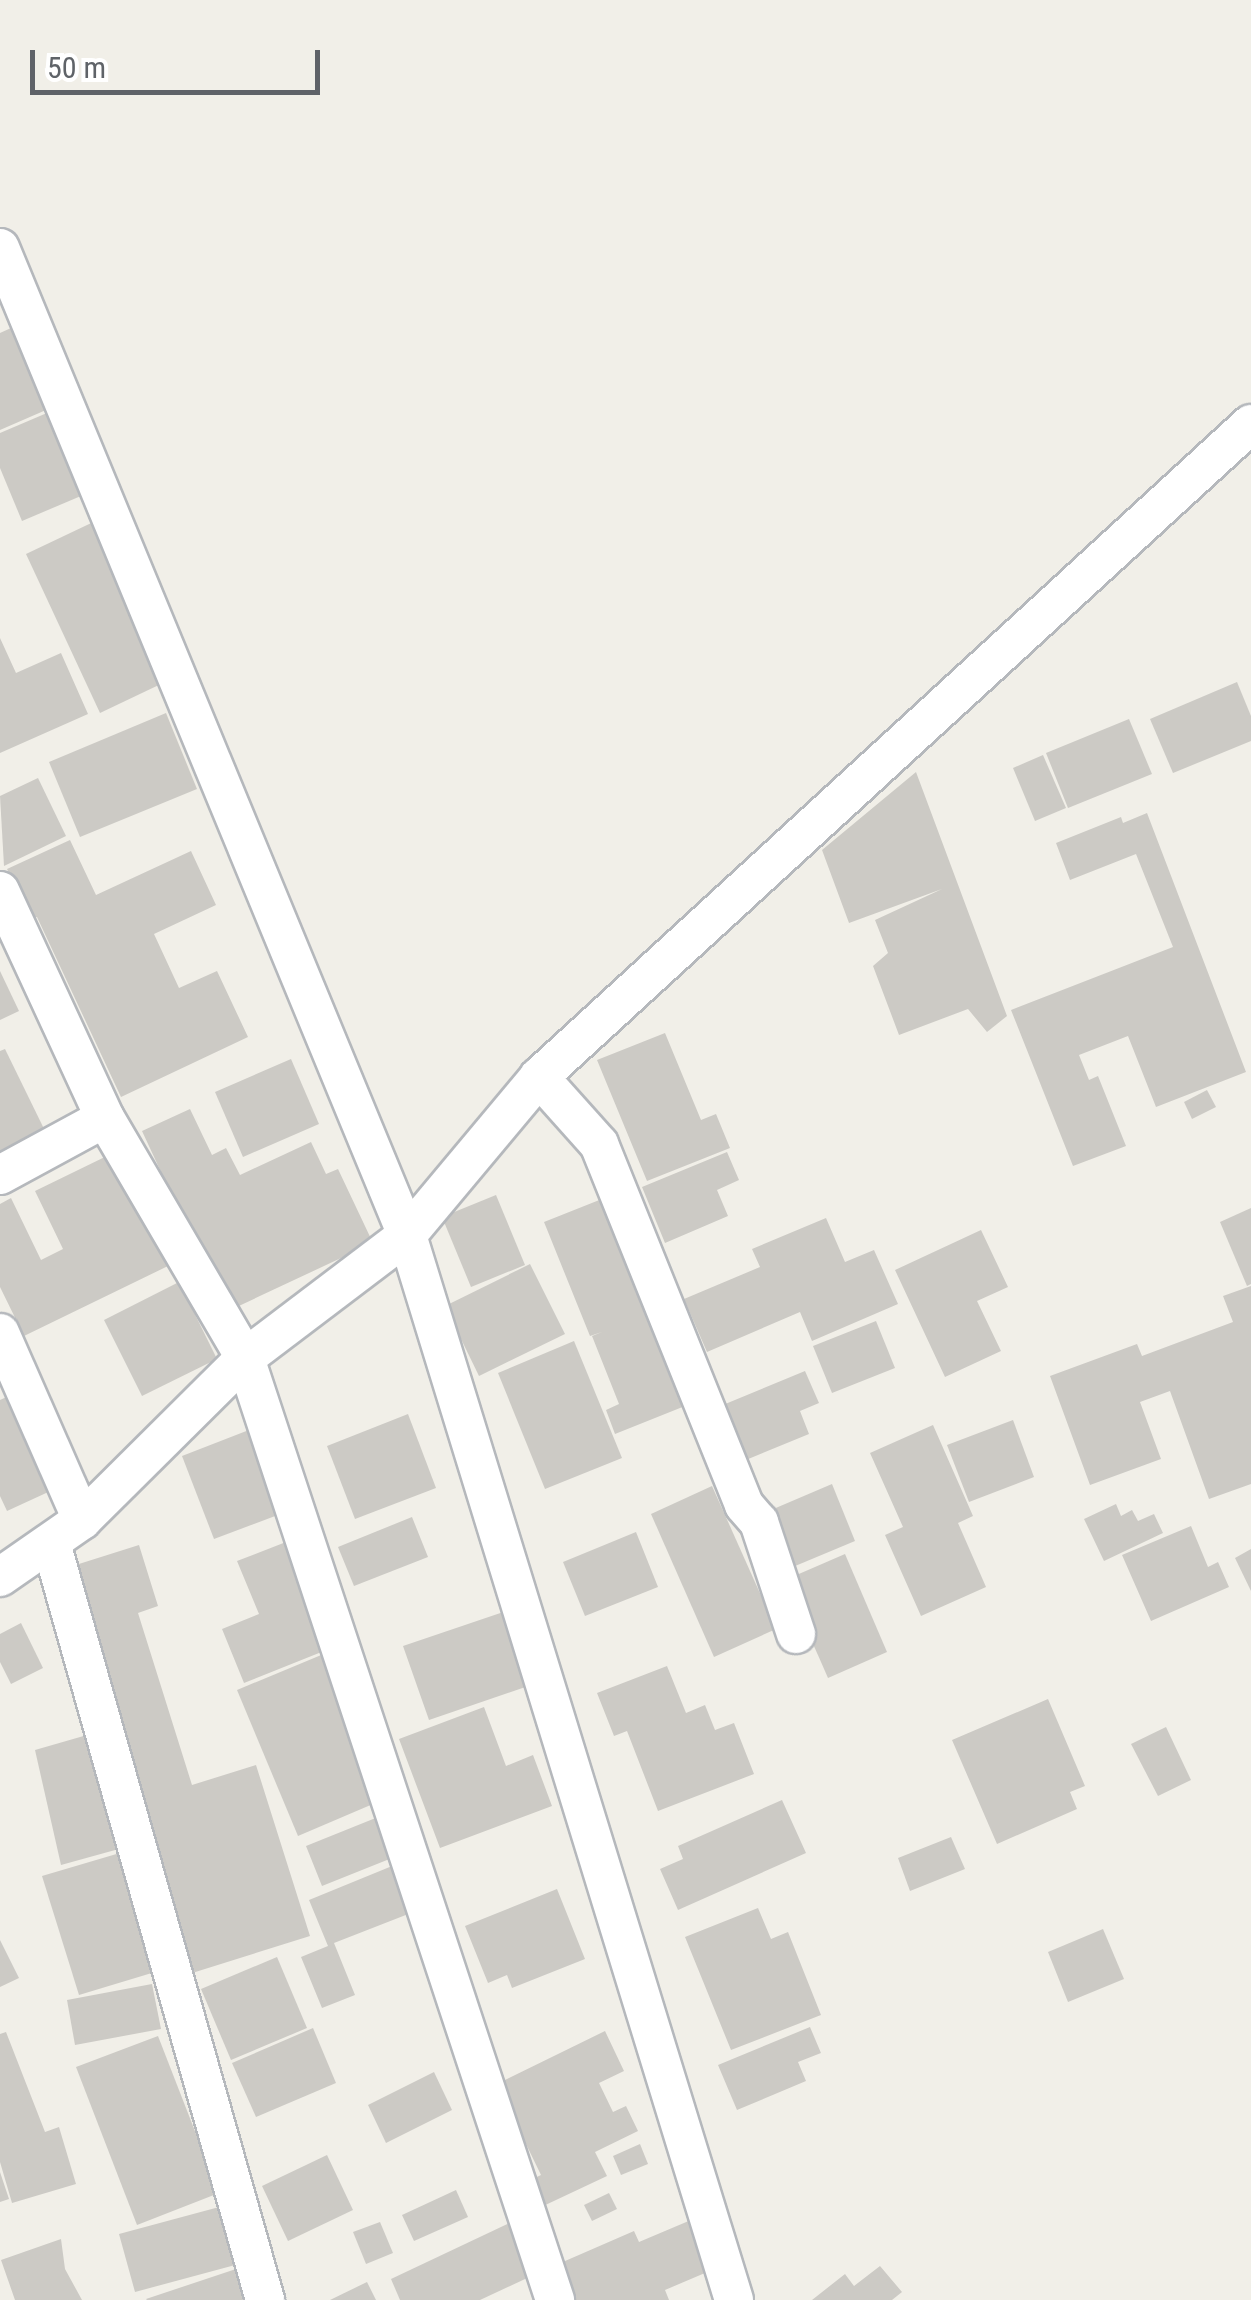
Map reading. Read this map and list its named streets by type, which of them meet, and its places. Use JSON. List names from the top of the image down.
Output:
{
  "scale_bar": "50 m"
}
